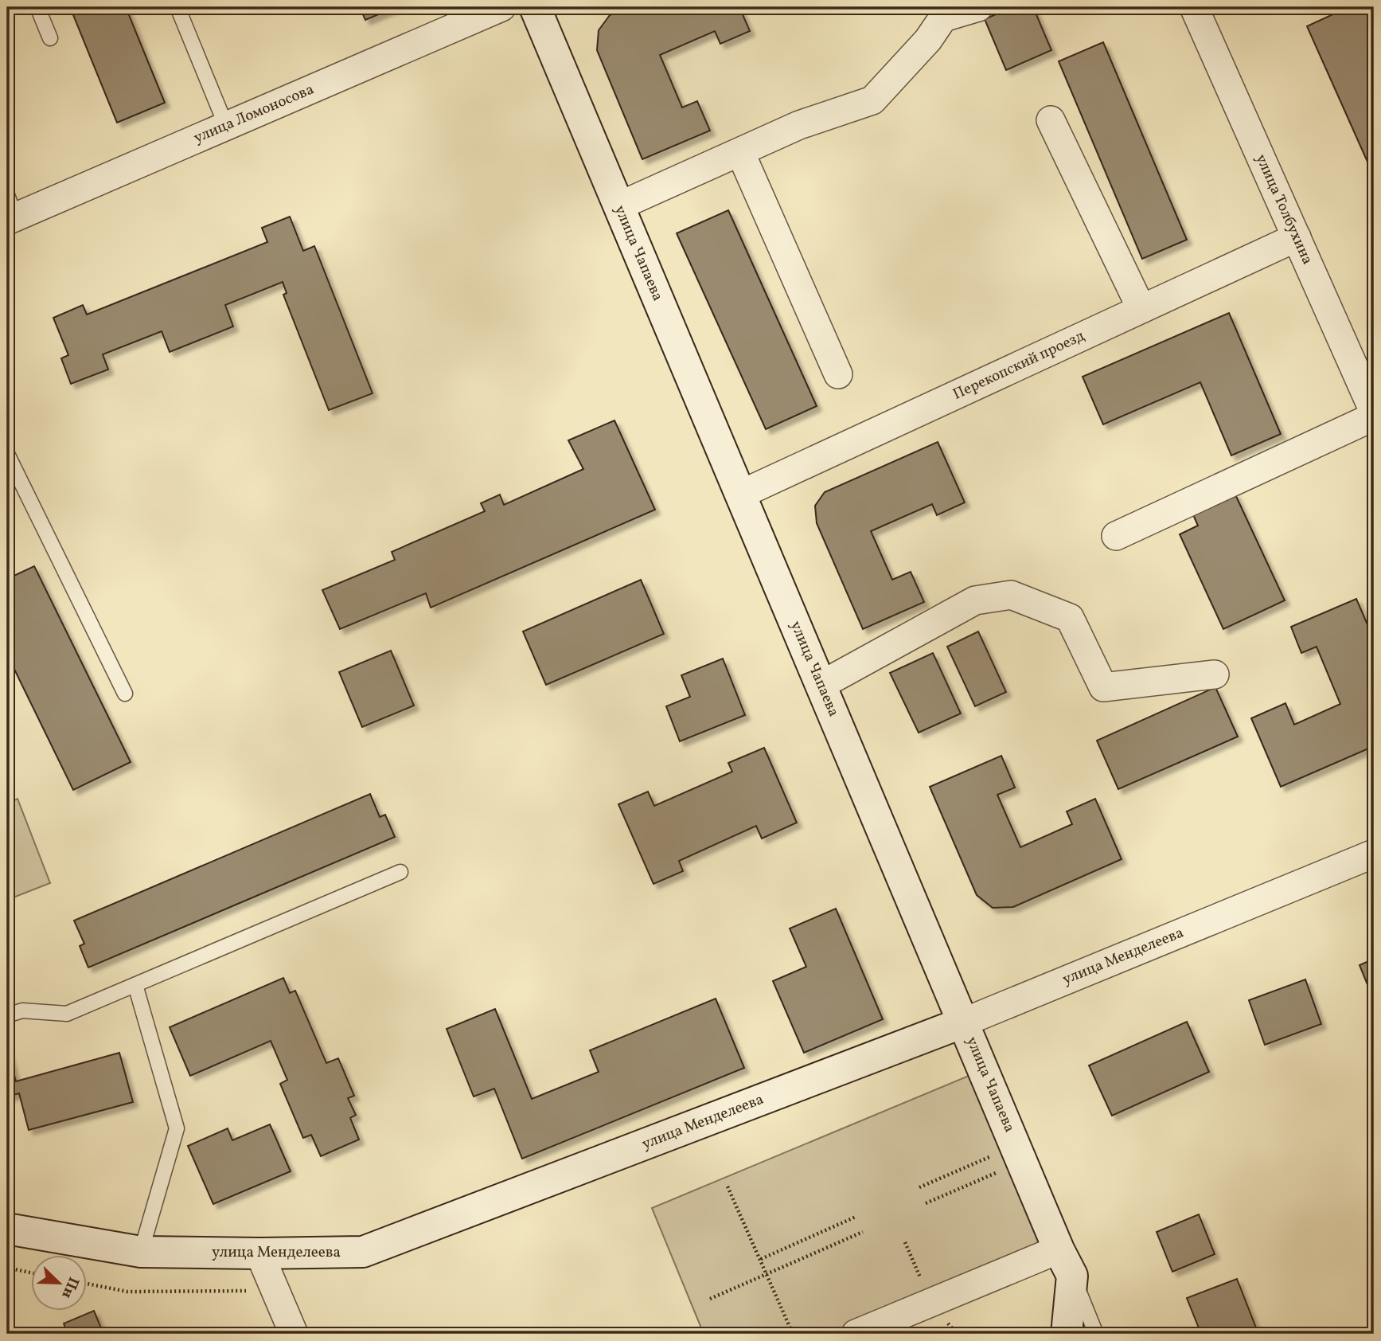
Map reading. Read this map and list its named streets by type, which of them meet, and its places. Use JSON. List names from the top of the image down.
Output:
{
  "streets": {
    "main road": ["улица Чапаева", "улица Менделеева"],
    "street": ["улица Ломоносова", "улица Толбухина", "Перекопский проезд"]
  },
  "crossings": [
    ["улица Толбухина", "Перекопский проезд"],
    ["улица Чапаева", "Перекопский проезд"],
    ["улица Чапаева", "улица Менделеева"]
  ],
  "north": "bottom right"
}
